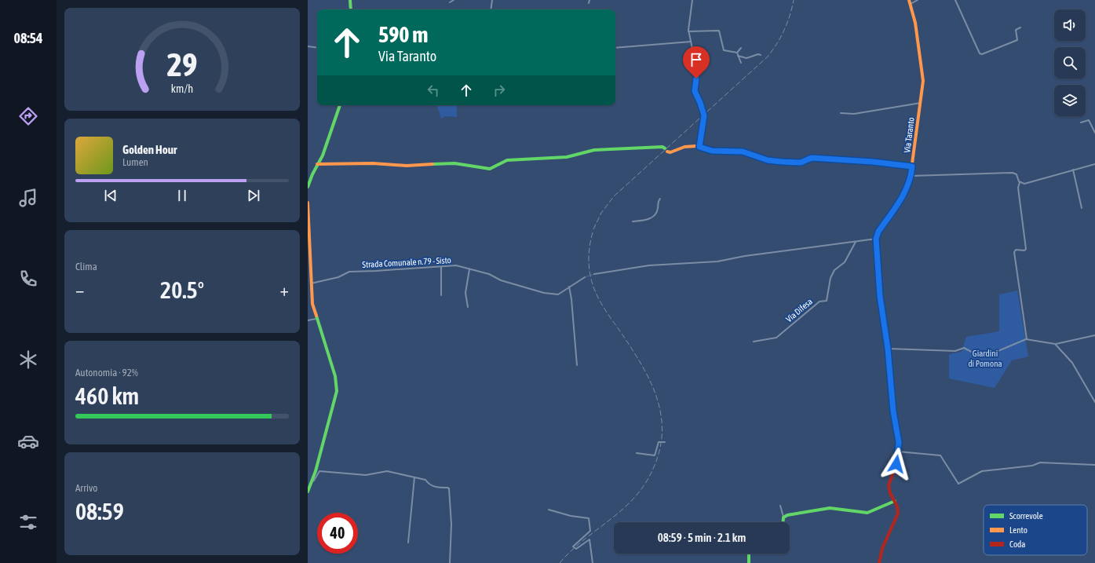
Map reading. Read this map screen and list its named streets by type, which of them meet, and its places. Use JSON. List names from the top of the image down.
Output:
{
  "streets": {
    "street": ["Via Taranto", "Strada Comunale n.79 - Sisto", "Via Difesa"]
  },
  "parks": ["Giardini di Pomona"],
  "legend": ["Scorrevole", "Lento", "Coda"],
  "page": {
    "tabs": "08:54",
    "turn": ["590 m", "Via Taranto"],
    "song": ["Golden Hour", "Lumen"],
    "tile": [
      "Clima",
      ["Autonomia · 92%", "460 km"],
      ["Arrivo", "08:59"]
    ],
    "heat": ["−", "20.5°", "+"],
    "limit": "40",
    "trip": "08:59 · 5 min · 2.1 km",
    "gauge": ["29", "km/h"]
  }
}
